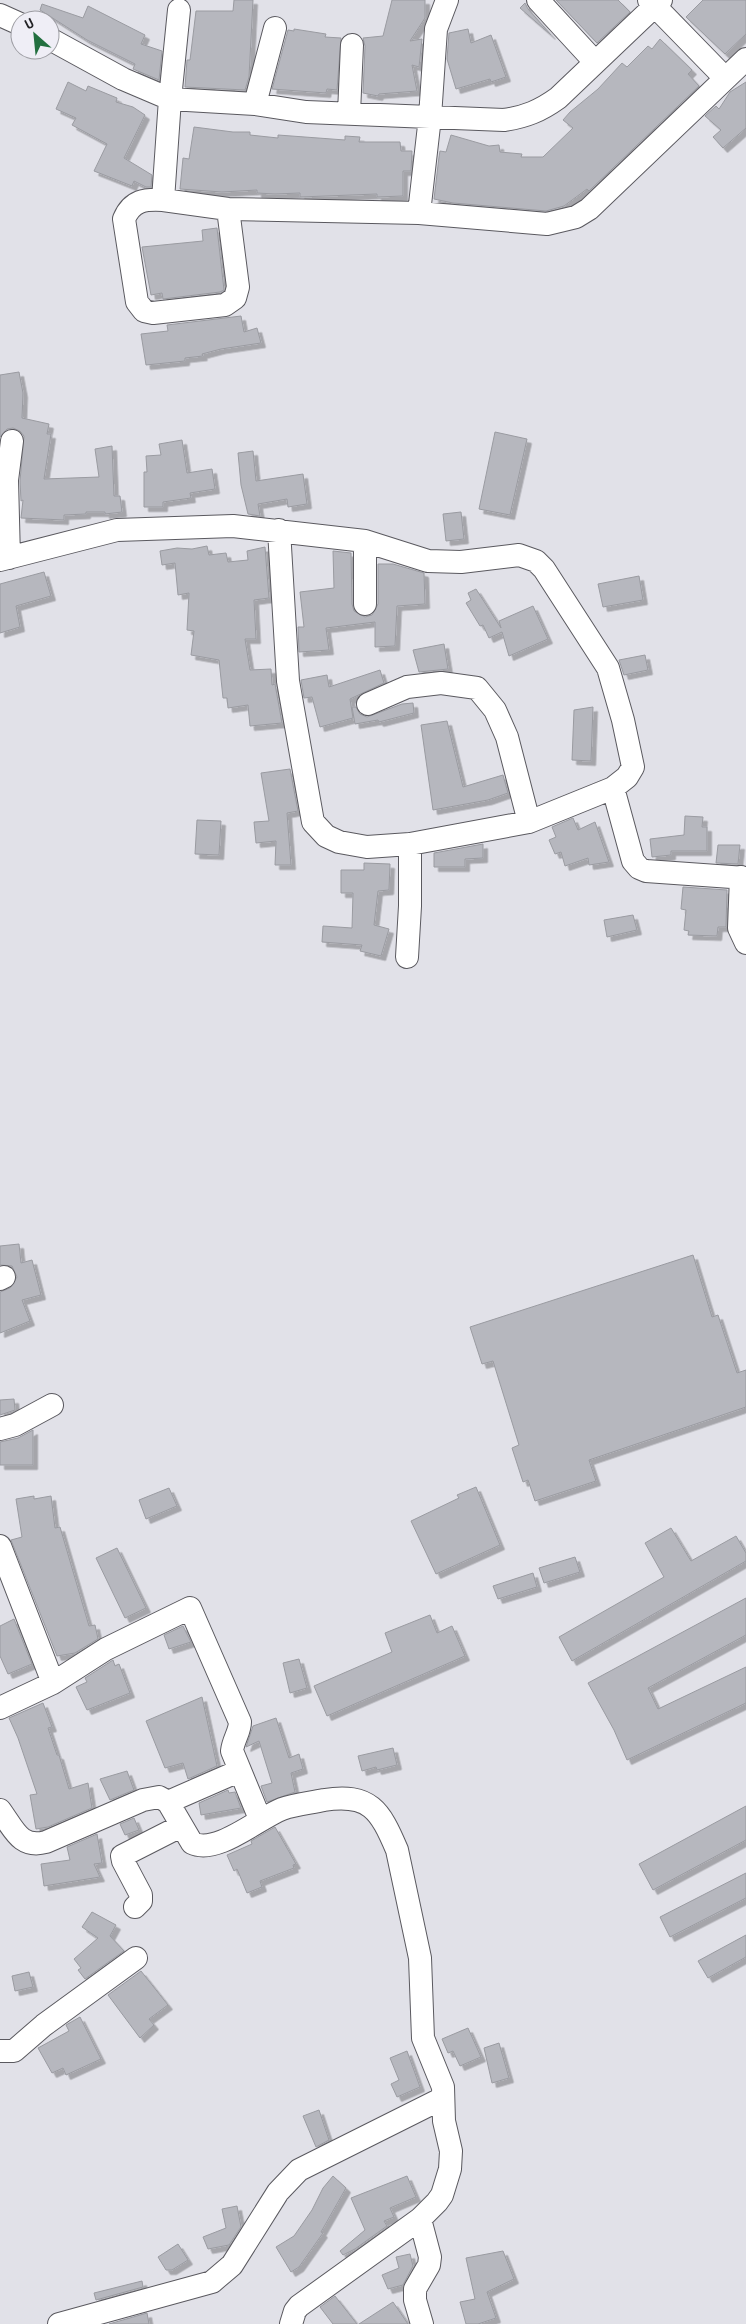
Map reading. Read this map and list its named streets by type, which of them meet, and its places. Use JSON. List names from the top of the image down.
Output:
{
  "north": "top left"
}
